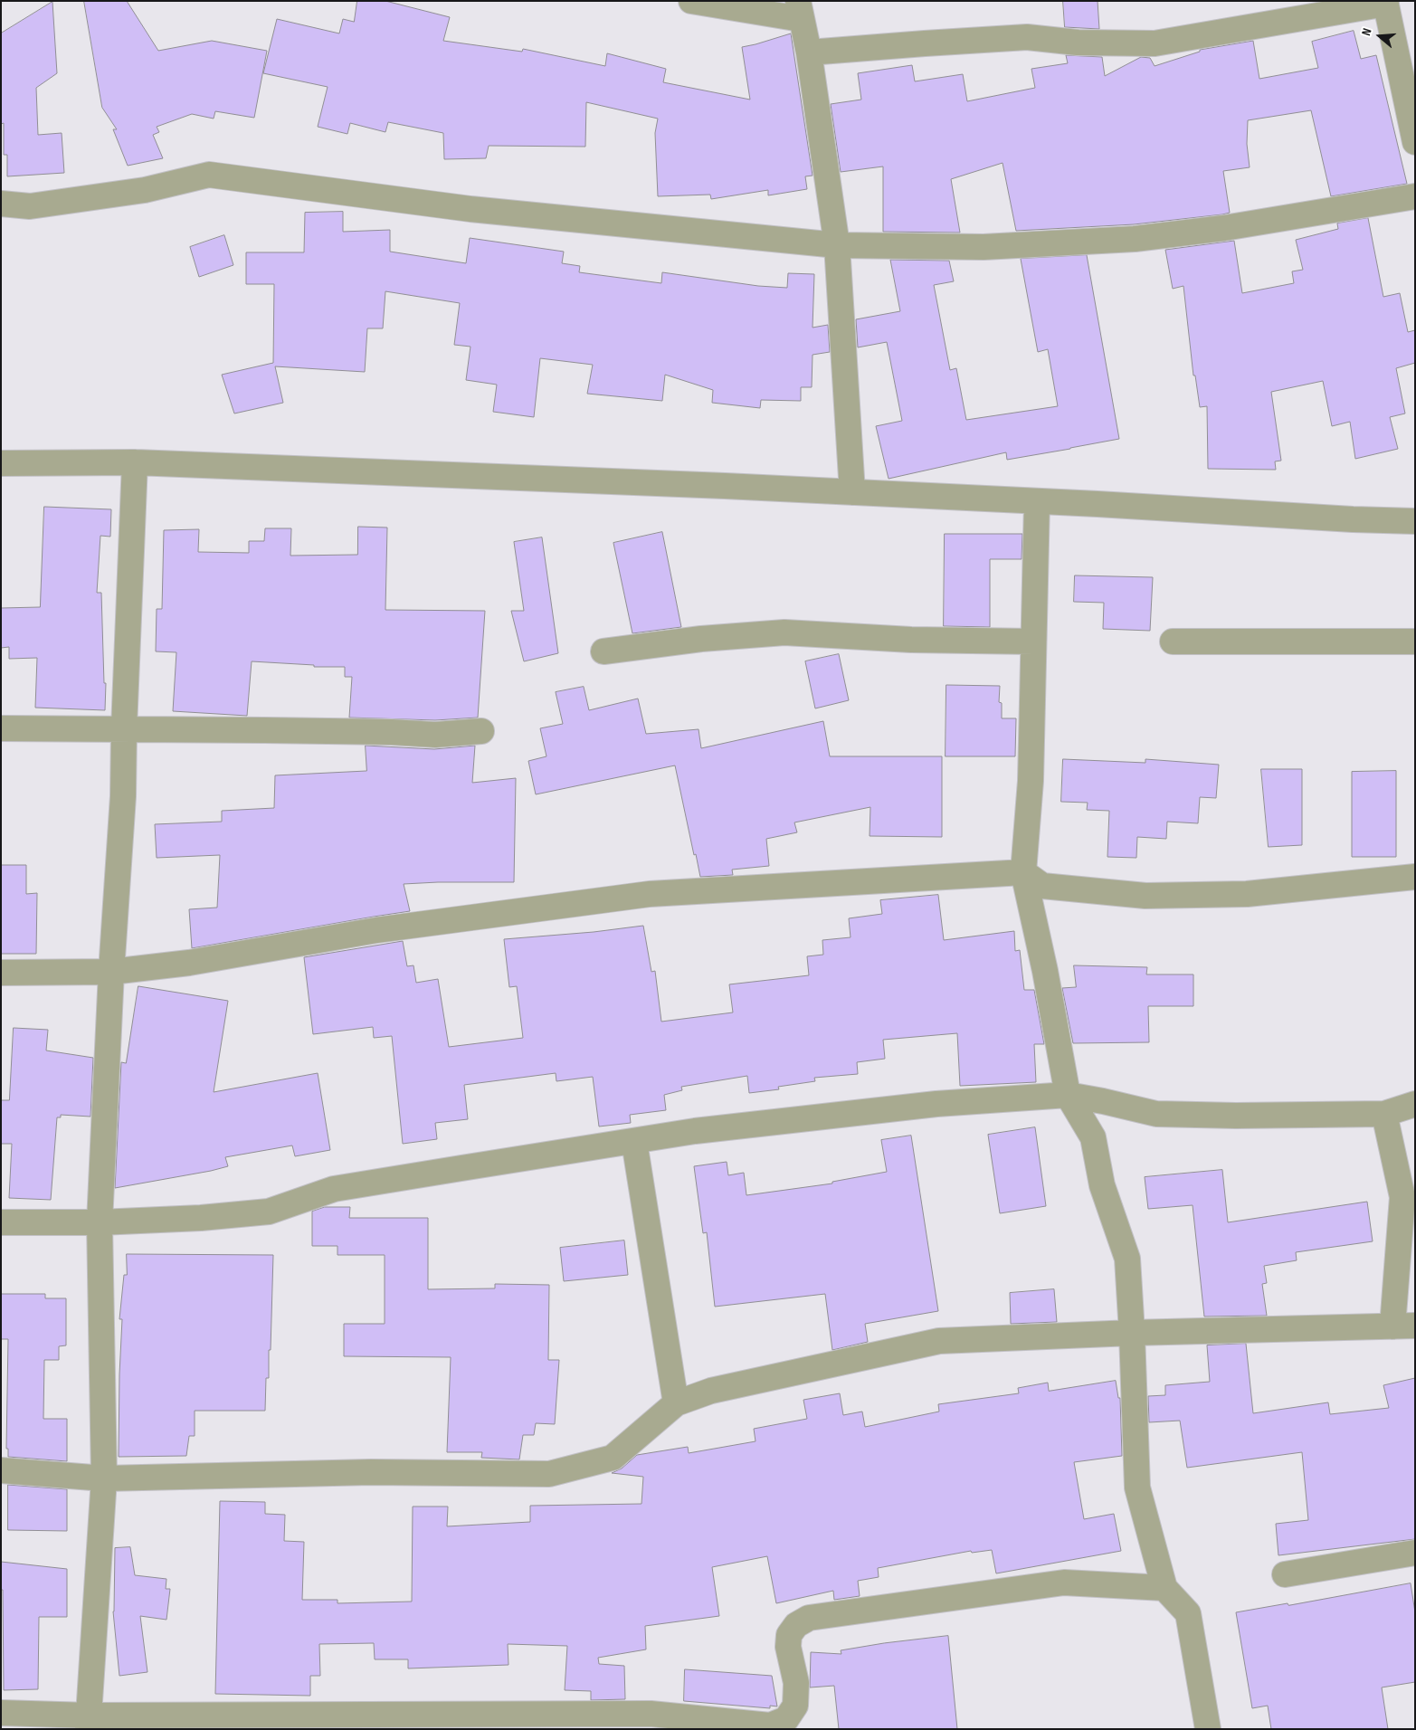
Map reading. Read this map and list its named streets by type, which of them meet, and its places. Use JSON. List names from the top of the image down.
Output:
{
  "north": "left"
}
